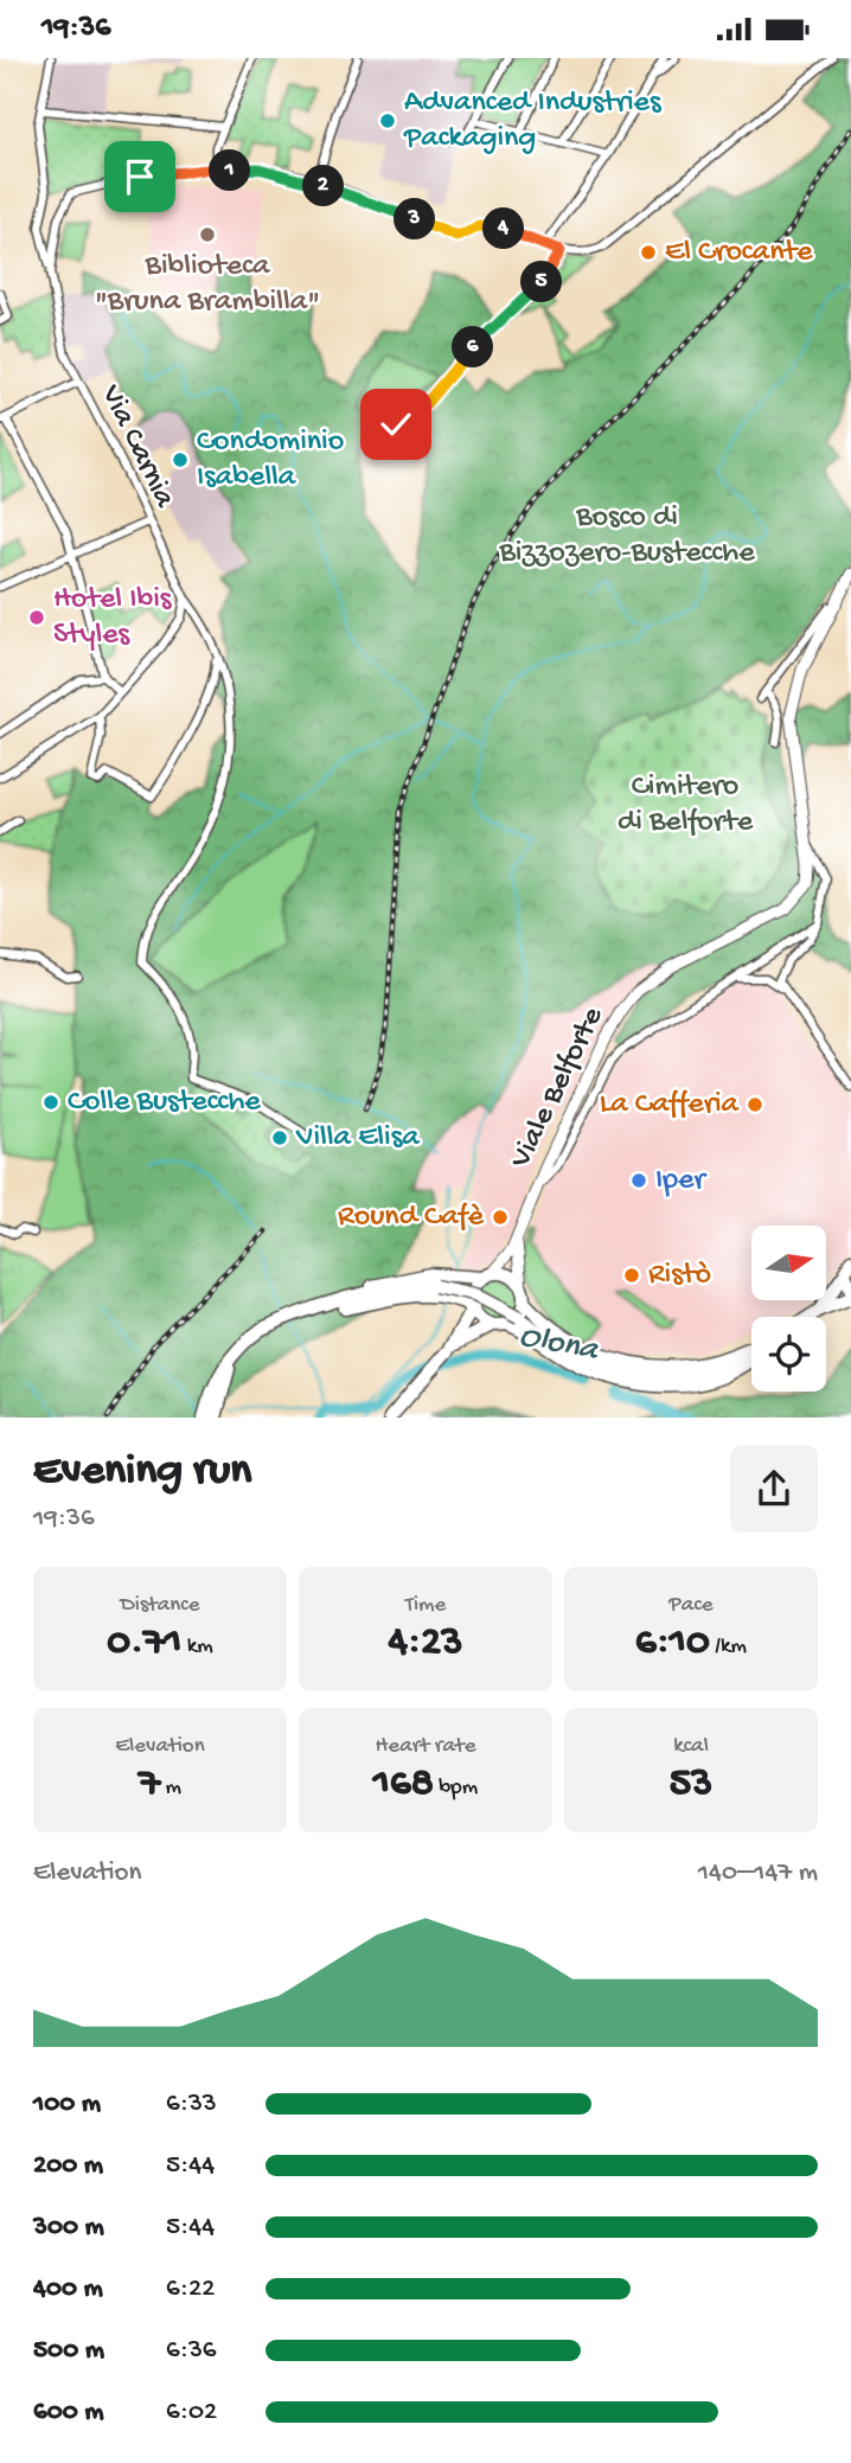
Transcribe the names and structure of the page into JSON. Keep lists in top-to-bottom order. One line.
{"streets":{"main road":["Viale Belforte"],"street":["Via Carnia"]},"water":["Olona"],"parks":["Bosco di Bizzozero-Bustecche","Cimitero di Belforte"],"places":["Advanced Industries Packaging","Biblioteca \"Bruna Brambilla\"","El Crocante","Condominio Isabella","Hotel Ibis Styles","Colle Bustecche","La Cafferia","Villa Elisa","Iper","Round Cafè","Ristò"],"north":"right","page":{"status":"19:36","pins":["1","2","3","4","5","6"],"heading":["Evening run","19:36"],"stats":[["Distance","0.71 km"],["Time","4:23"],["Pace","6:10 /km"],["Elevation","7 m"],["Heart rate","168 bpm"],["kcal","53"]],"chart":["Elevation","140–147 m"],"list":[{"name":"100 m","note":"6:33"},{"name":"200 m","note":"5:44"},{"name":"300 m","note":"5:44"},{"name":"400 m","note":"6:22"},{"name":"500 m","note":"6:36"},{"name":"600 m","note":"6:02"}]}}
